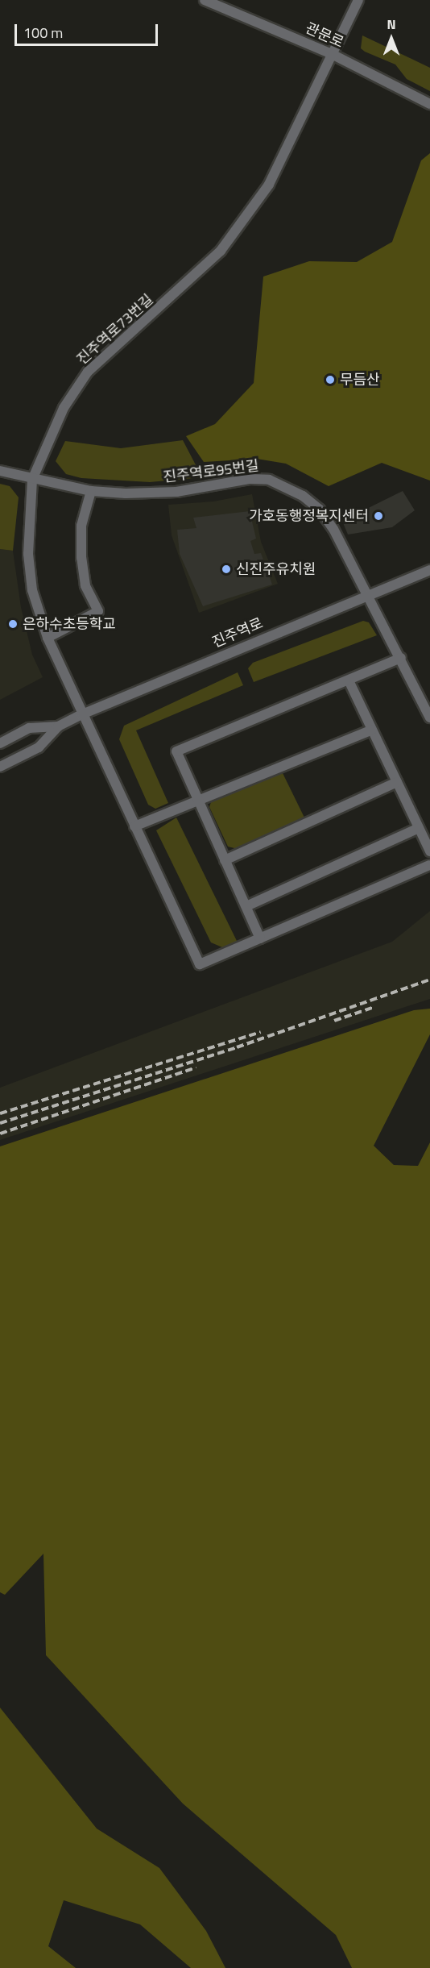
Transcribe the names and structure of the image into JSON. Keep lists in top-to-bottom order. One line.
{"streets":{"street":["관문로","진주역로73번길","진주역로95번길","진주역로"]},"crossings":[["관문로","진주역로73번길"],["진주역로73번길","진주역로95번길"],["진주역로73번길","진주역로"],["진주역로95번길","진주역로"]],"places":["무듬산","가호동행정복지센터","신진주유치원","은하수초등학교"],"scale_bar":"100 m","north":"top"}
